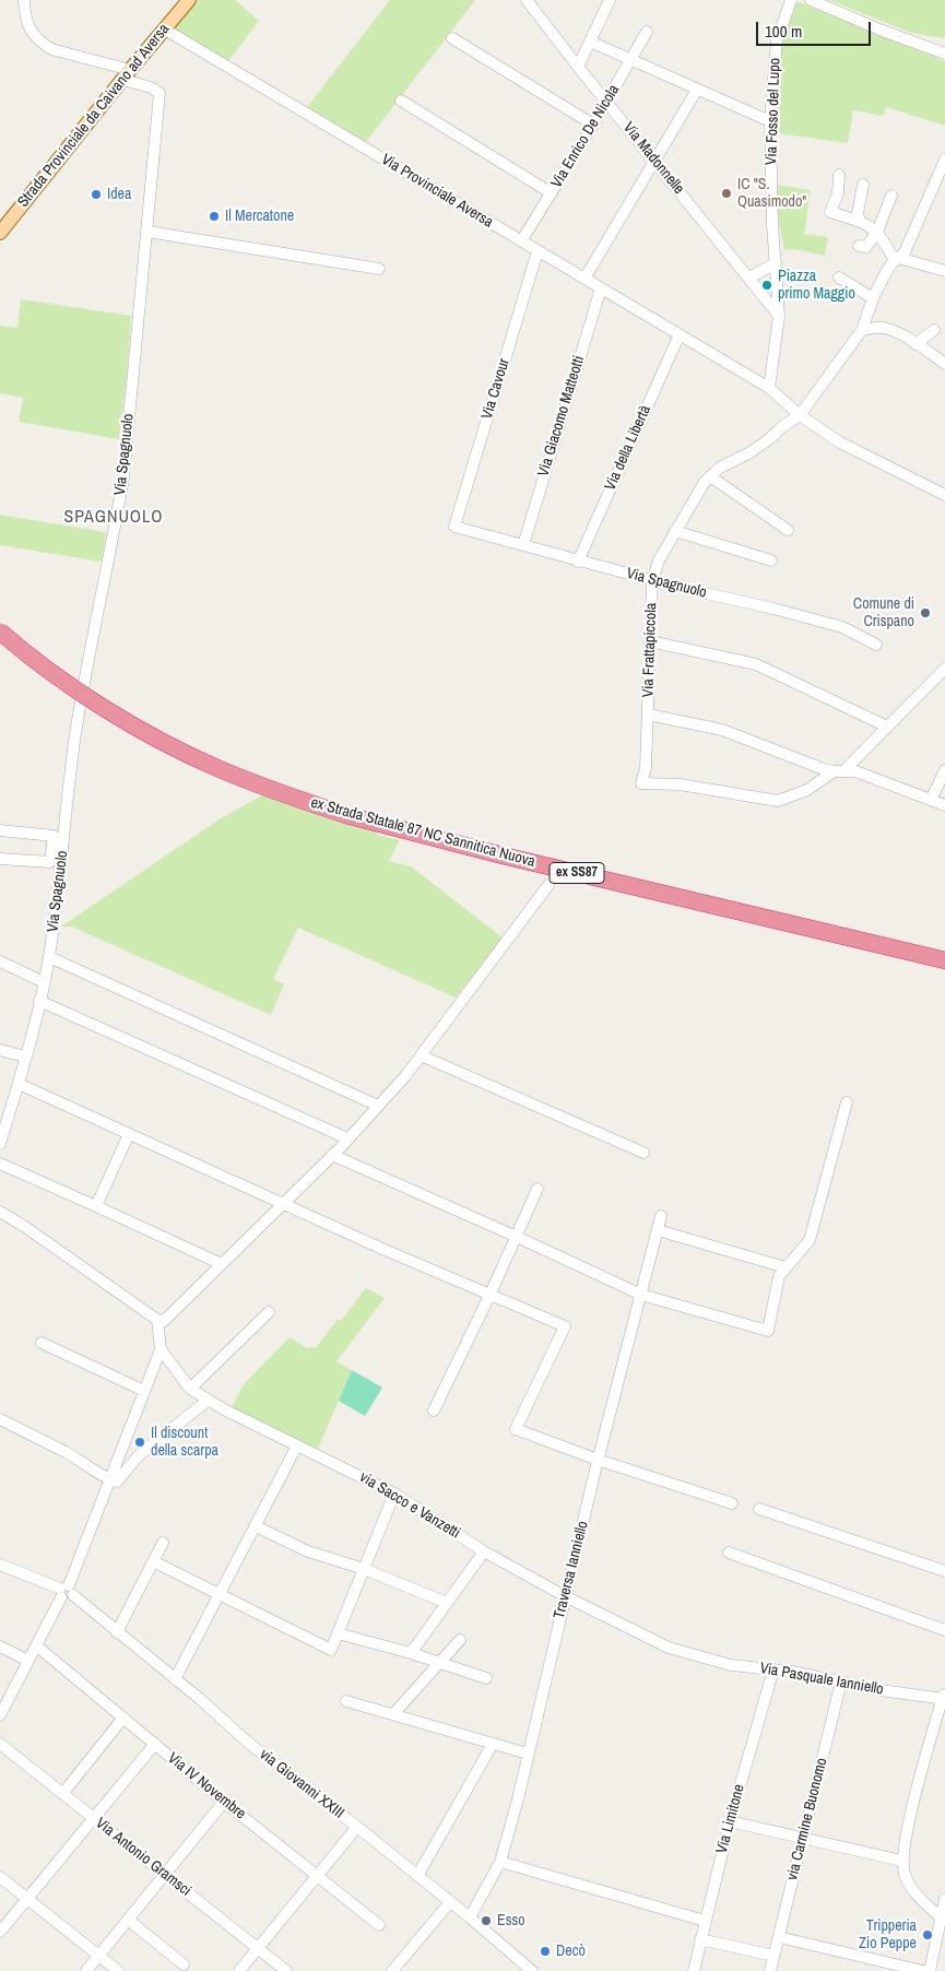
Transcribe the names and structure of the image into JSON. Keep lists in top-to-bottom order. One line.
{"streets":{"highway":["ex Strada Statale 87 NC Sannitica Nuova","ex SS87"],"main road":["Strada Provinciale da Caivano ad Aversa"],"street":["Via Fosso del Lupo","Via Enrico De Nicola","Via Madonnelle","Via Provinciale Aversa","Via Cavour","Via Giacomo Matteotti","Via della Libertà","Via Spagnuolo","Via Frattapiccola","via Sacco e Vanzetti","Traversa Ianniello","Via Pasquale Ianniello","via Giovanni XXIII","Via IV Novembre","Via Limitone","via Carmine Buonomo","Via Antonio Gramsci"]},"crossings":[["Via Fosso del Lupo","Via Madonnelle"],["Via Fosso del Lupo","Via Provinciale Aversa"],["Strada Provinciale da Caivano ad Aversa","Via Provinciale Aversa"],["Strada Provinciale da Caivano ad Aversa","Via Spagnuolo"],["Via Enrico De Nicola","Via Madonnelle"],["Via Enrico De Nicola","Via Provinciale Aversa"],["Via Provinciale Aversa","Via Cavour"],["Via Provinciale Aversa","Via Giacomo Matteotti"],["Via Provinciale Aversa","Via della Libertà"],["Via Provinciale Aversa","Via Frattapiccola"],["Via Cavour","Via Spagnuolo"],["Via Giacomo Matteotti","Via Spagnuolo"],["Via della Libertà","Via Spagnuolo"],["Via Spagnuolo","Via Frattapiccola"],["via Sacco e Vanzetti","Traversa Ianniello"],["via Sacco e Vanzetti","Via Pasquale Ianniello"],["Traversa Ianniello","via Giovanni XXIII"],["Via Pasquale Ianniello","Via Limitone"],["Via Pasquale Ianniello","via Carmine Buonomo"]],"districts":["SPAGNUOLO"],"places":["IC \"S. Quasimodo\"","Idea","Il Mercatone","Piazza primo Maggio","Comune di Crispano","Il discount della scarpa","Esso","Tripperia Zio Peppe","Decò"],"scale_bar":"100 m"}
